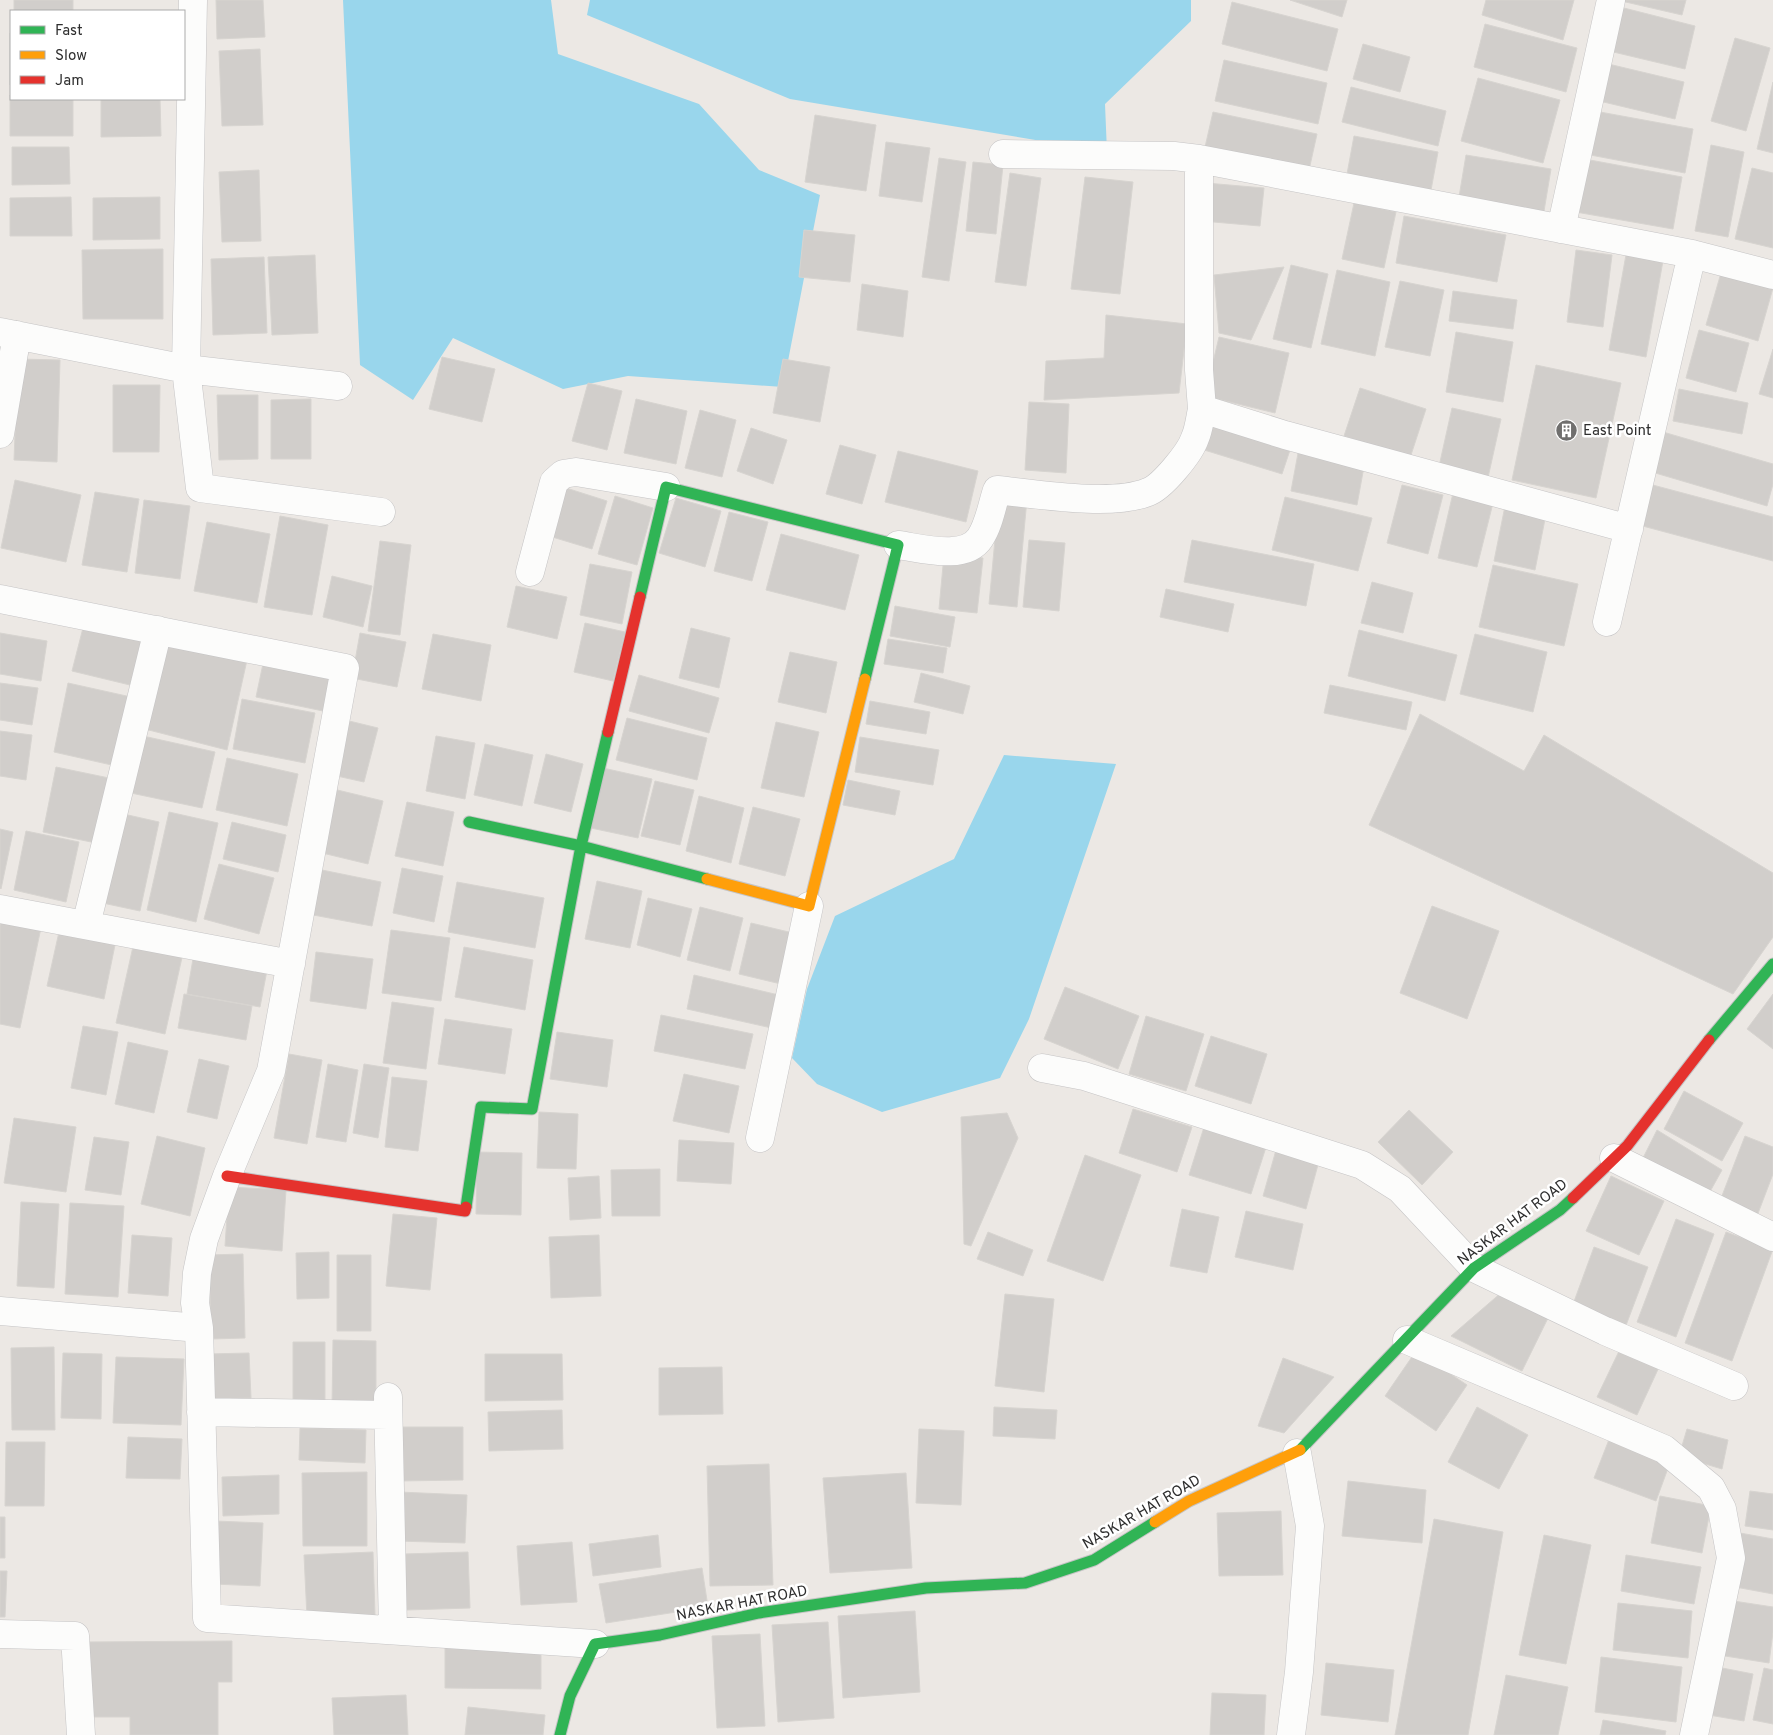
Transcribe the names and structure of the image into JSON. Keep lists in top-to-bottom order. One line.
{"streets":{"street":["NASKAR HAT ROAD"]},"places":{"building":["East Point"]},"legend":["Fast","Slow","Jam"]}
